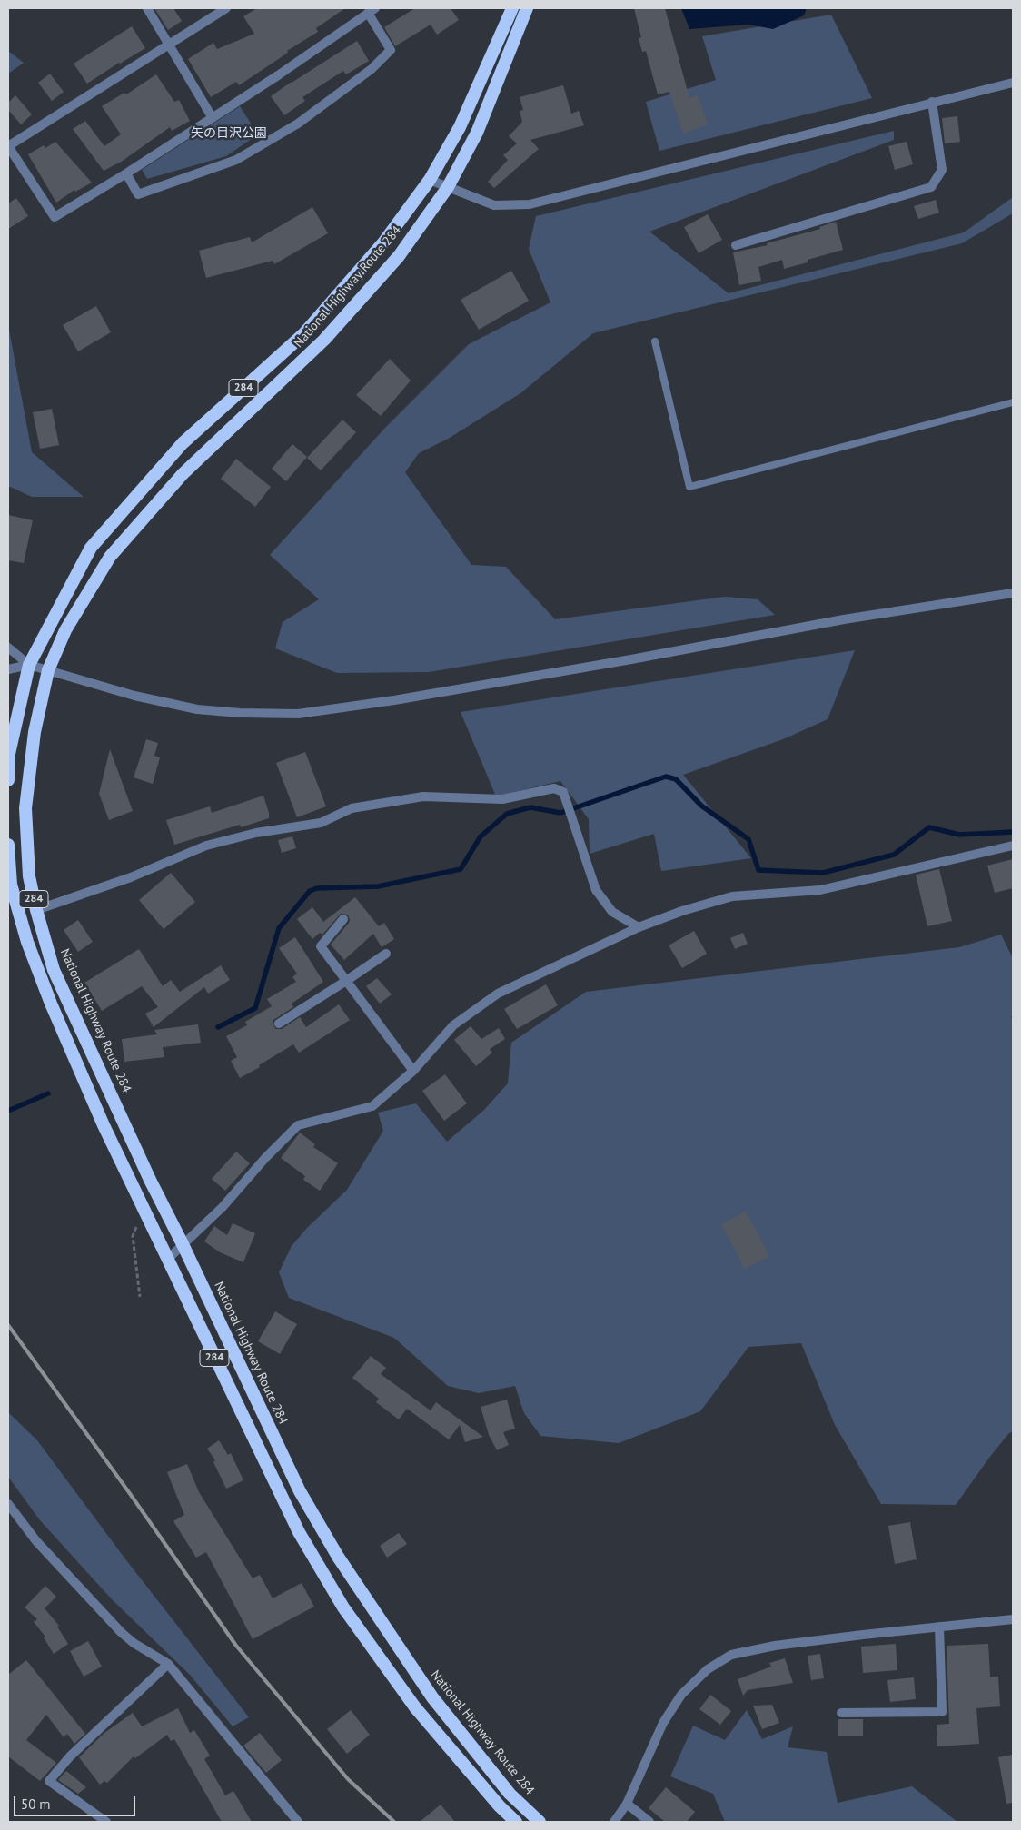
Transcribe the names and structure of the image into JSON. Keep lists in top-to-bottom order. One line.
{"streets":{"highway":["National Highway Route 284","284"]},"parks":["矢の目沢公園"],"scale_bar":"50 m"}
